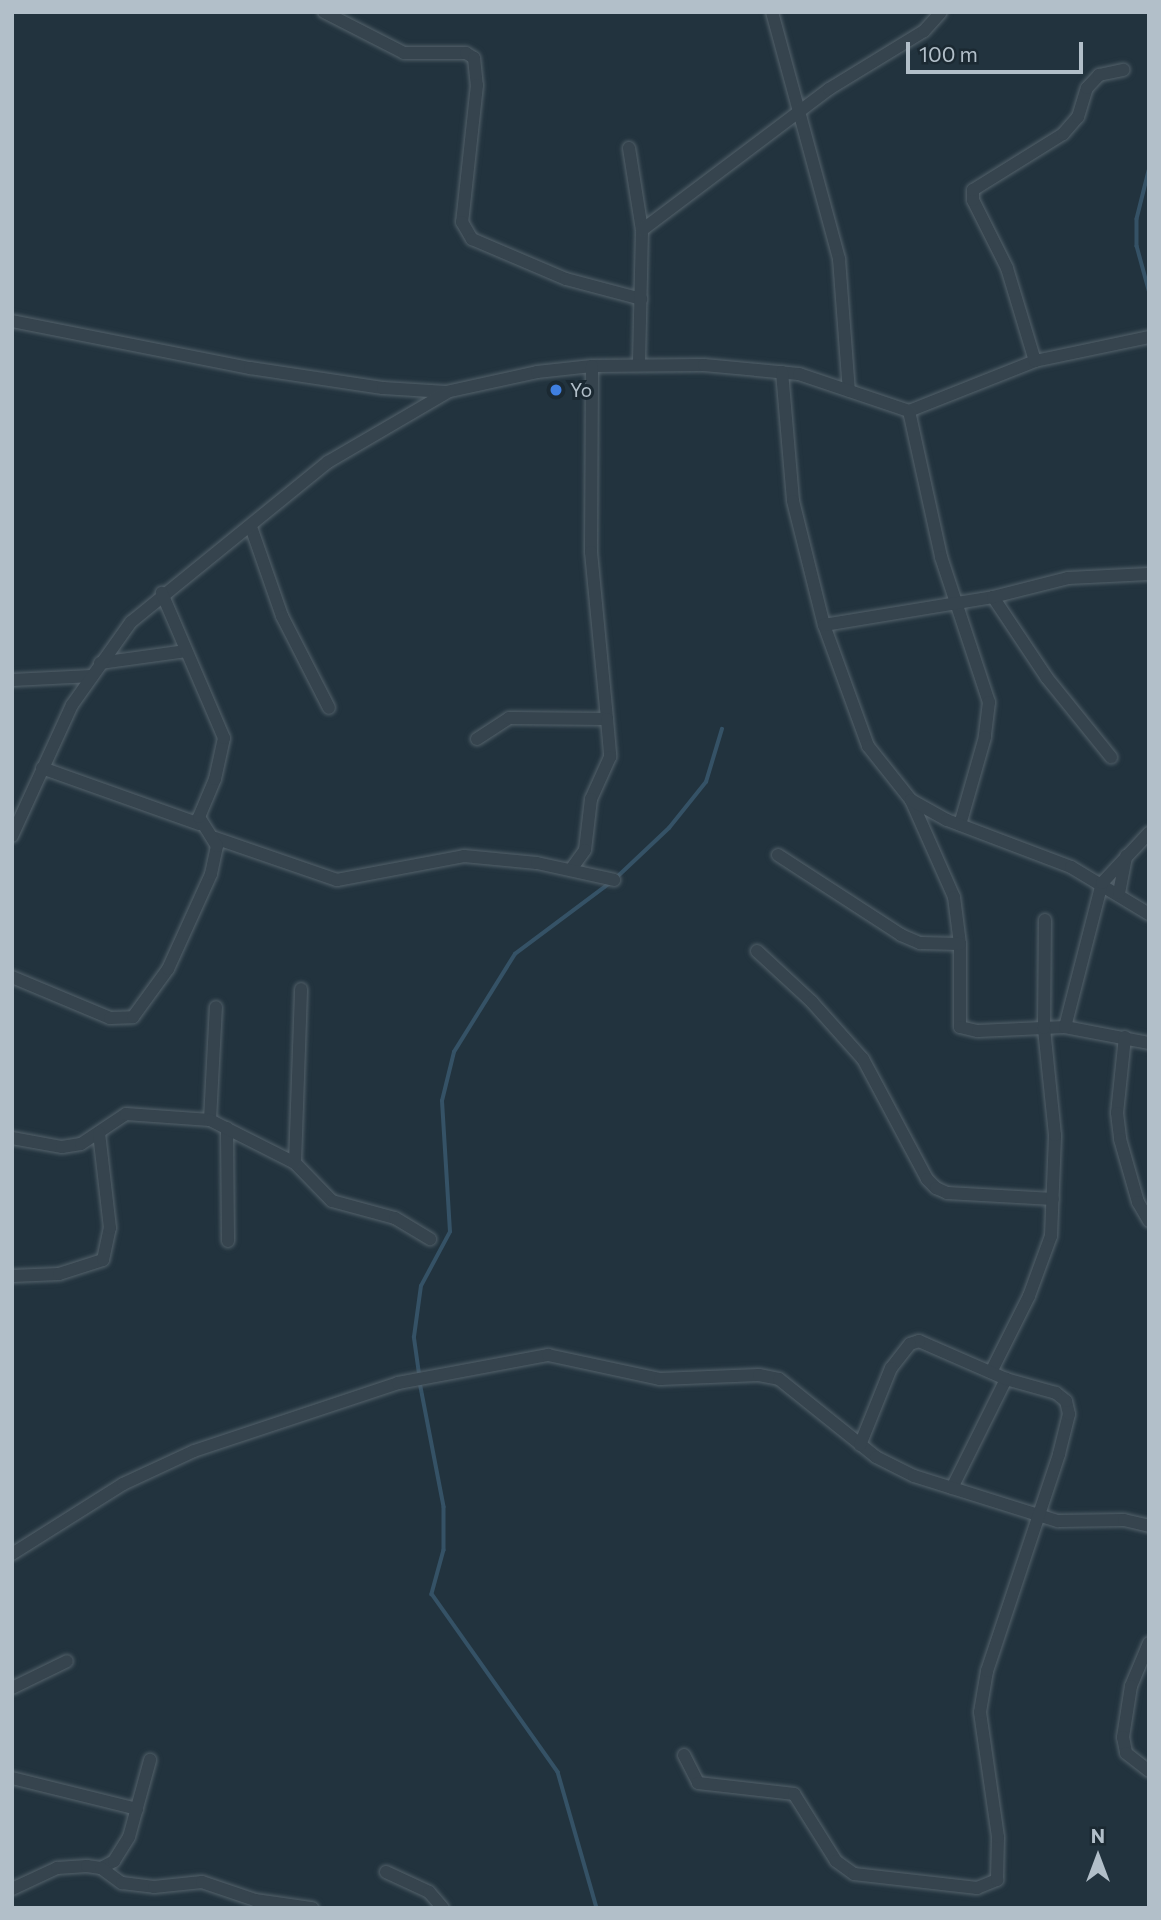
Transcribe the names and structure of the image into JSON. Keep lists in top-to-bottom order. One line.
{"places":["Yo"],"scale_bar":"100 m","north":"top"}
